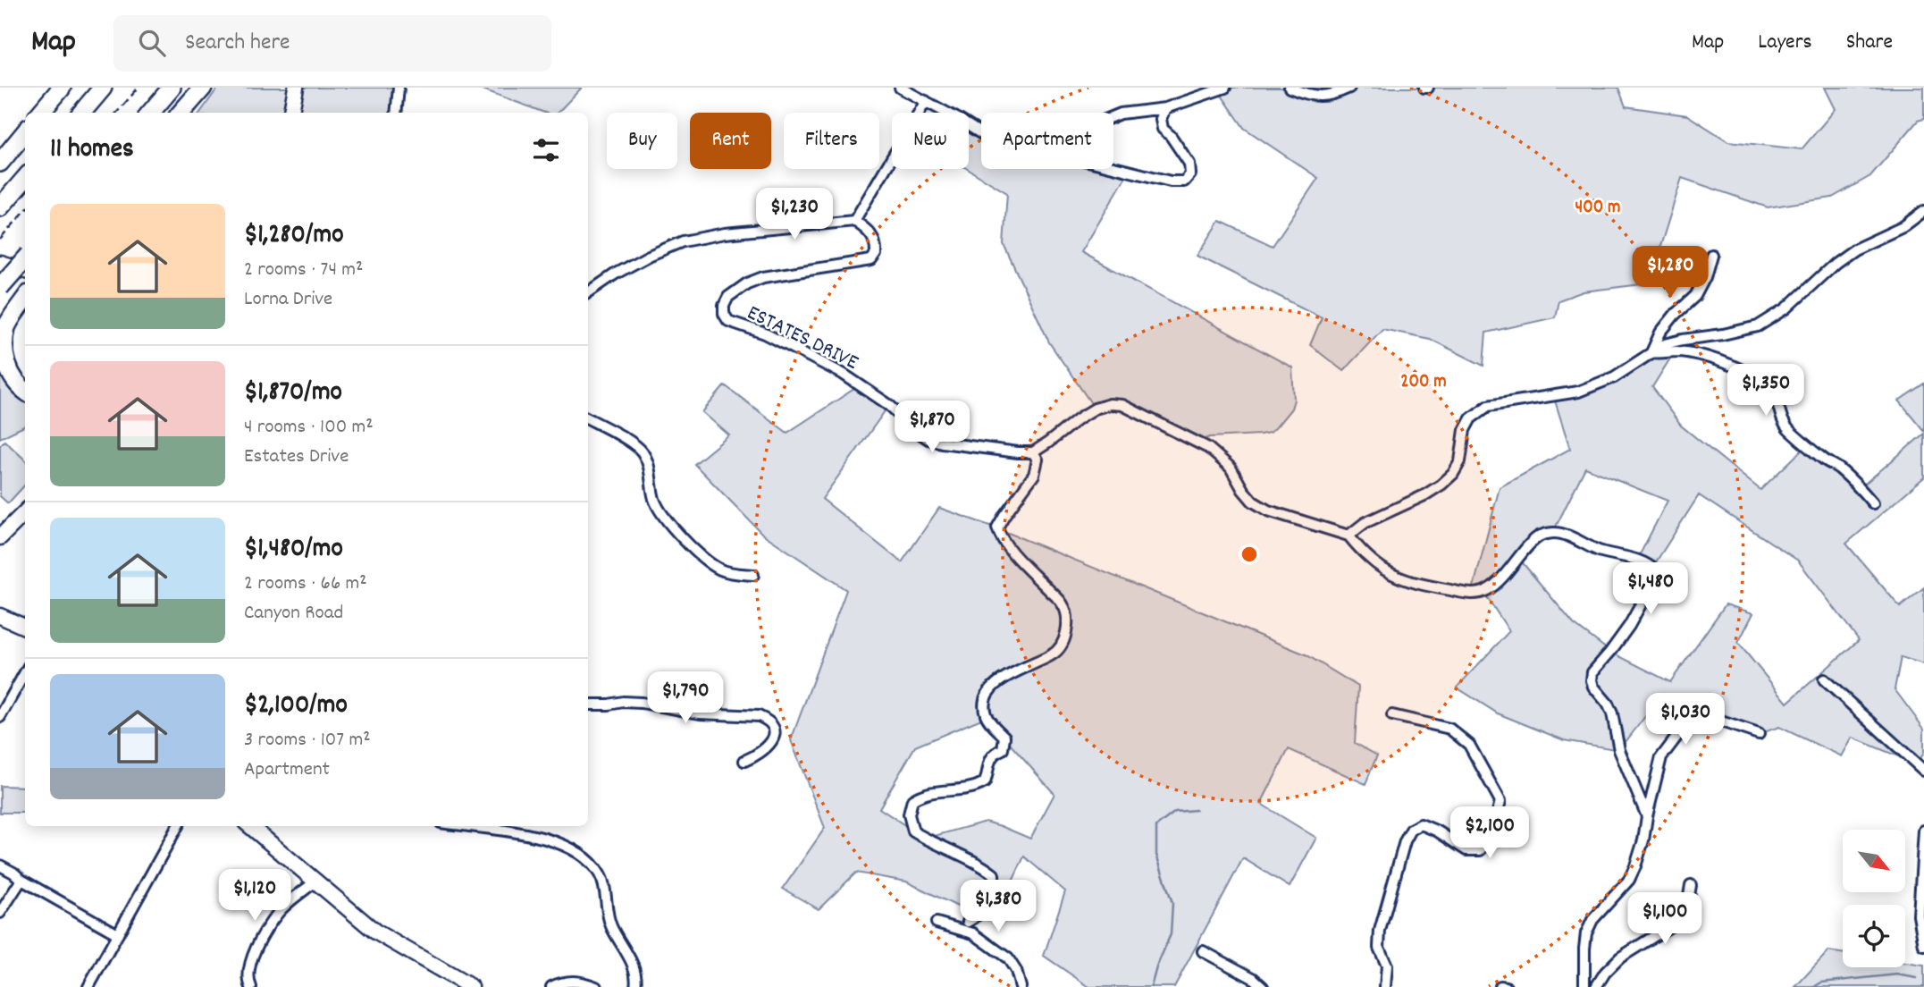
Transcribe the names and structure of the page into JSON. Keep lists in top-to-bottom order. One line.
{"streets":{"street":["ESTATES DRIVE"]},"north":"bottom right","page":{"header":"Map","search":"Search here","nav":["Map","Layers","Share"],"chip":["Buy","Rent","Filters","New","Apartment"],"heading":"11 homes","price":["$1,230","$1,280","$1,350","$1,870","$1,480","$1,790","$1,030","$2,100","$1,120","$1,380","$1,100"],"list":[{"name":"$1,280/mo","note":"2 rooms · 74 m² · Lorna Drive"},{"name":"$1,870/mo","note":"4 rooms · 100 m² · Estates Drive"},{"name":"$1,480/mo","note":"2 rooms · 66 m² · Canyon Road"},{"name":"$2,100/mo","note":"3 rooms · 107 m² · Apartment"}]},"rings":["400 m","200 m"]}
